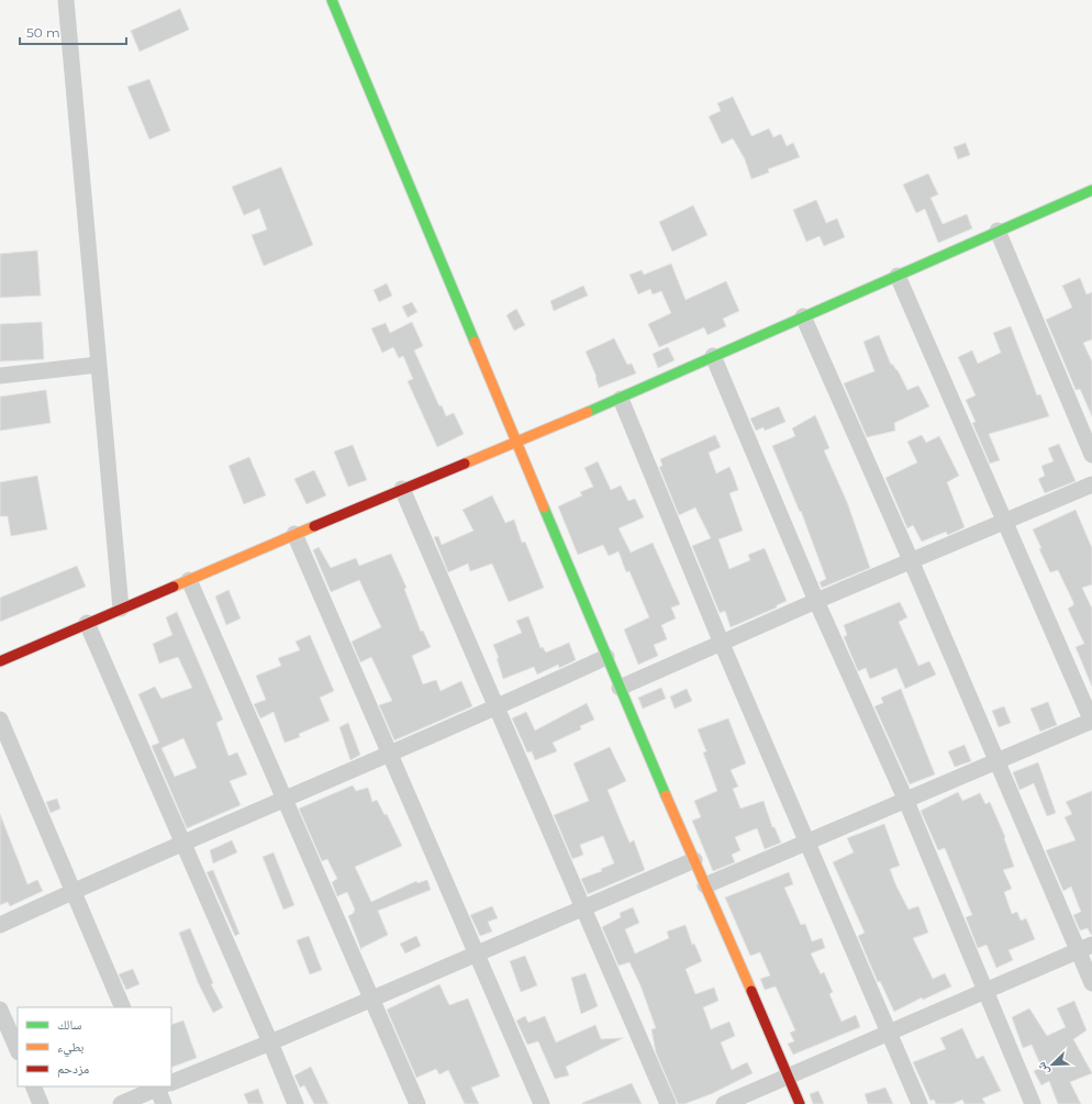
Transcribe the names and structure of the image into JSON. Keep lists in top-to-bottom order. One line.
{"legend":["سالك","بطيء","مزدحم"],"scale_bar":"50 m","north":"bottom left"}
